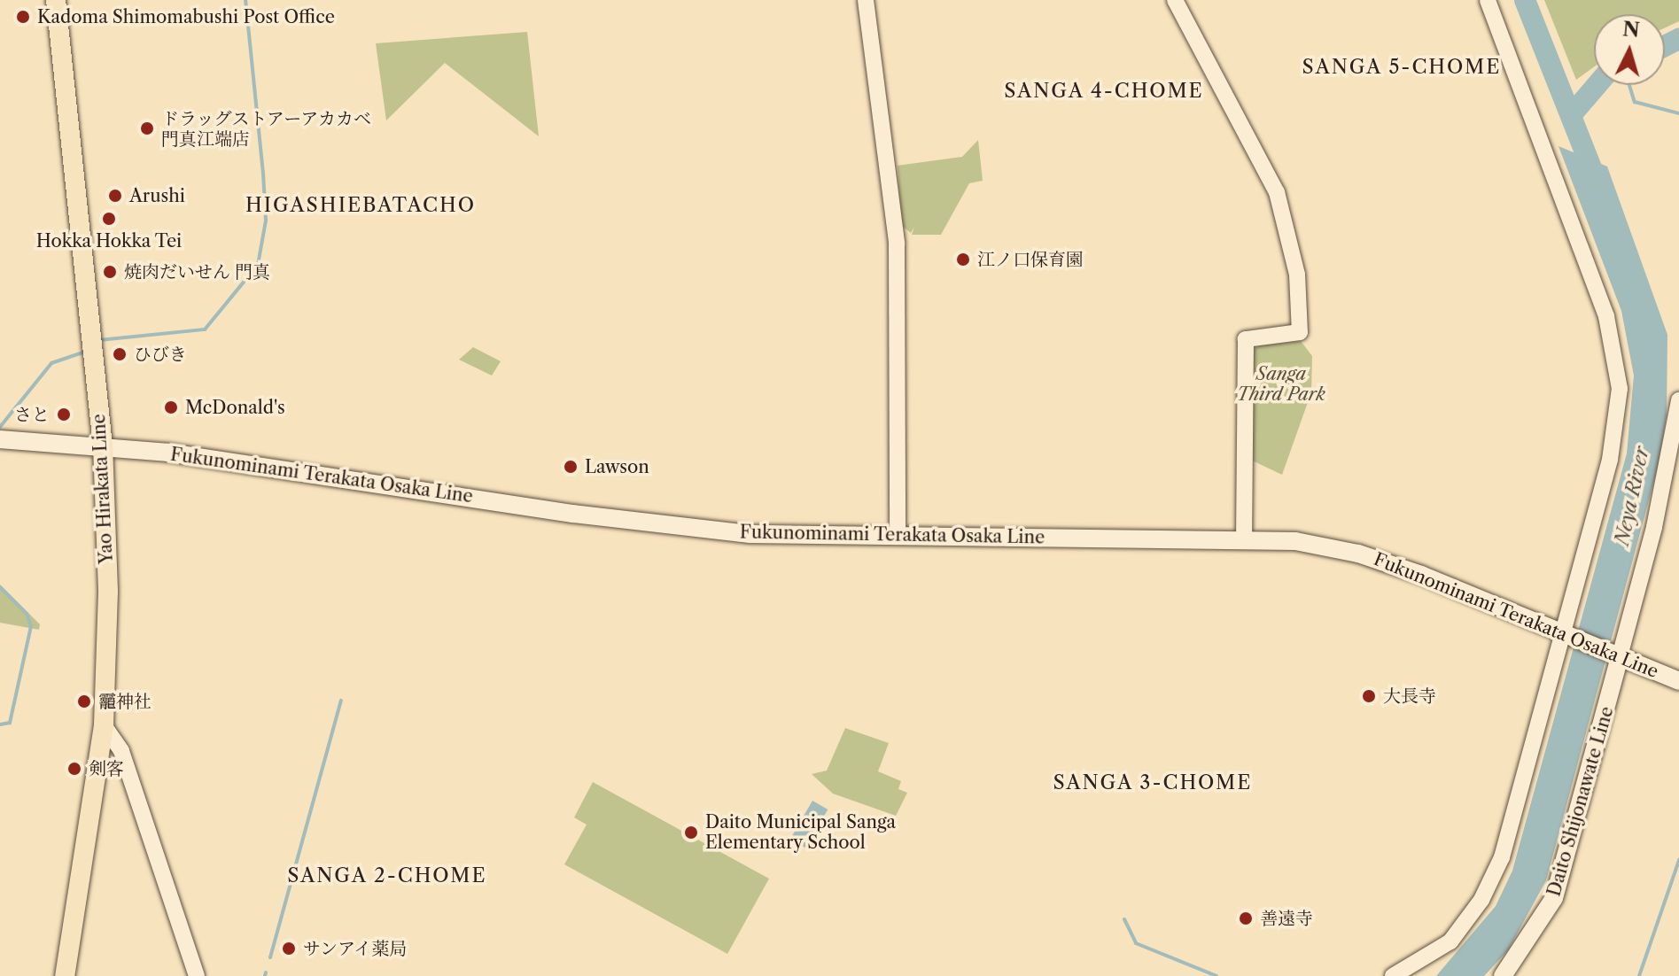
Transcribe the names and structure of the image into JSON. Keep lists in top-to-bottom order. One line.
{"streets":{"main road":["Fukunominami Terakata Osaka Line","Yao Hirakata Line","Daito Shijonawate Line"]},"crossings":[["Fukunominami Terakata Osaka Line","Yao Hirakata Line"],["Fukunominami Terakata Osaka Line","Daito Shijonawate Line"]],"districts":["SANGA 5-CHOME","SANGA 4-CHOME","HIGASHIEBATACHO","SANGA 3-CHOME","SANGA 2-CHOME"],"water":["Neya River"],"parks":["Sanga Third Park"],"places":["Kadoma Shimomabushi Post Office","ドラッグストアーアカカベ 門真江端店","Arushi","Hokka Hokka Tei","江ノ口保育園","焼肉だいせん 門真","ひびき","McDonald's","さと","Lawson","大長寺","龗神社","剣客","Daito Municipal Sanga Elementary School","善遠寺","サンアイ薬局"],"north":"top"}
